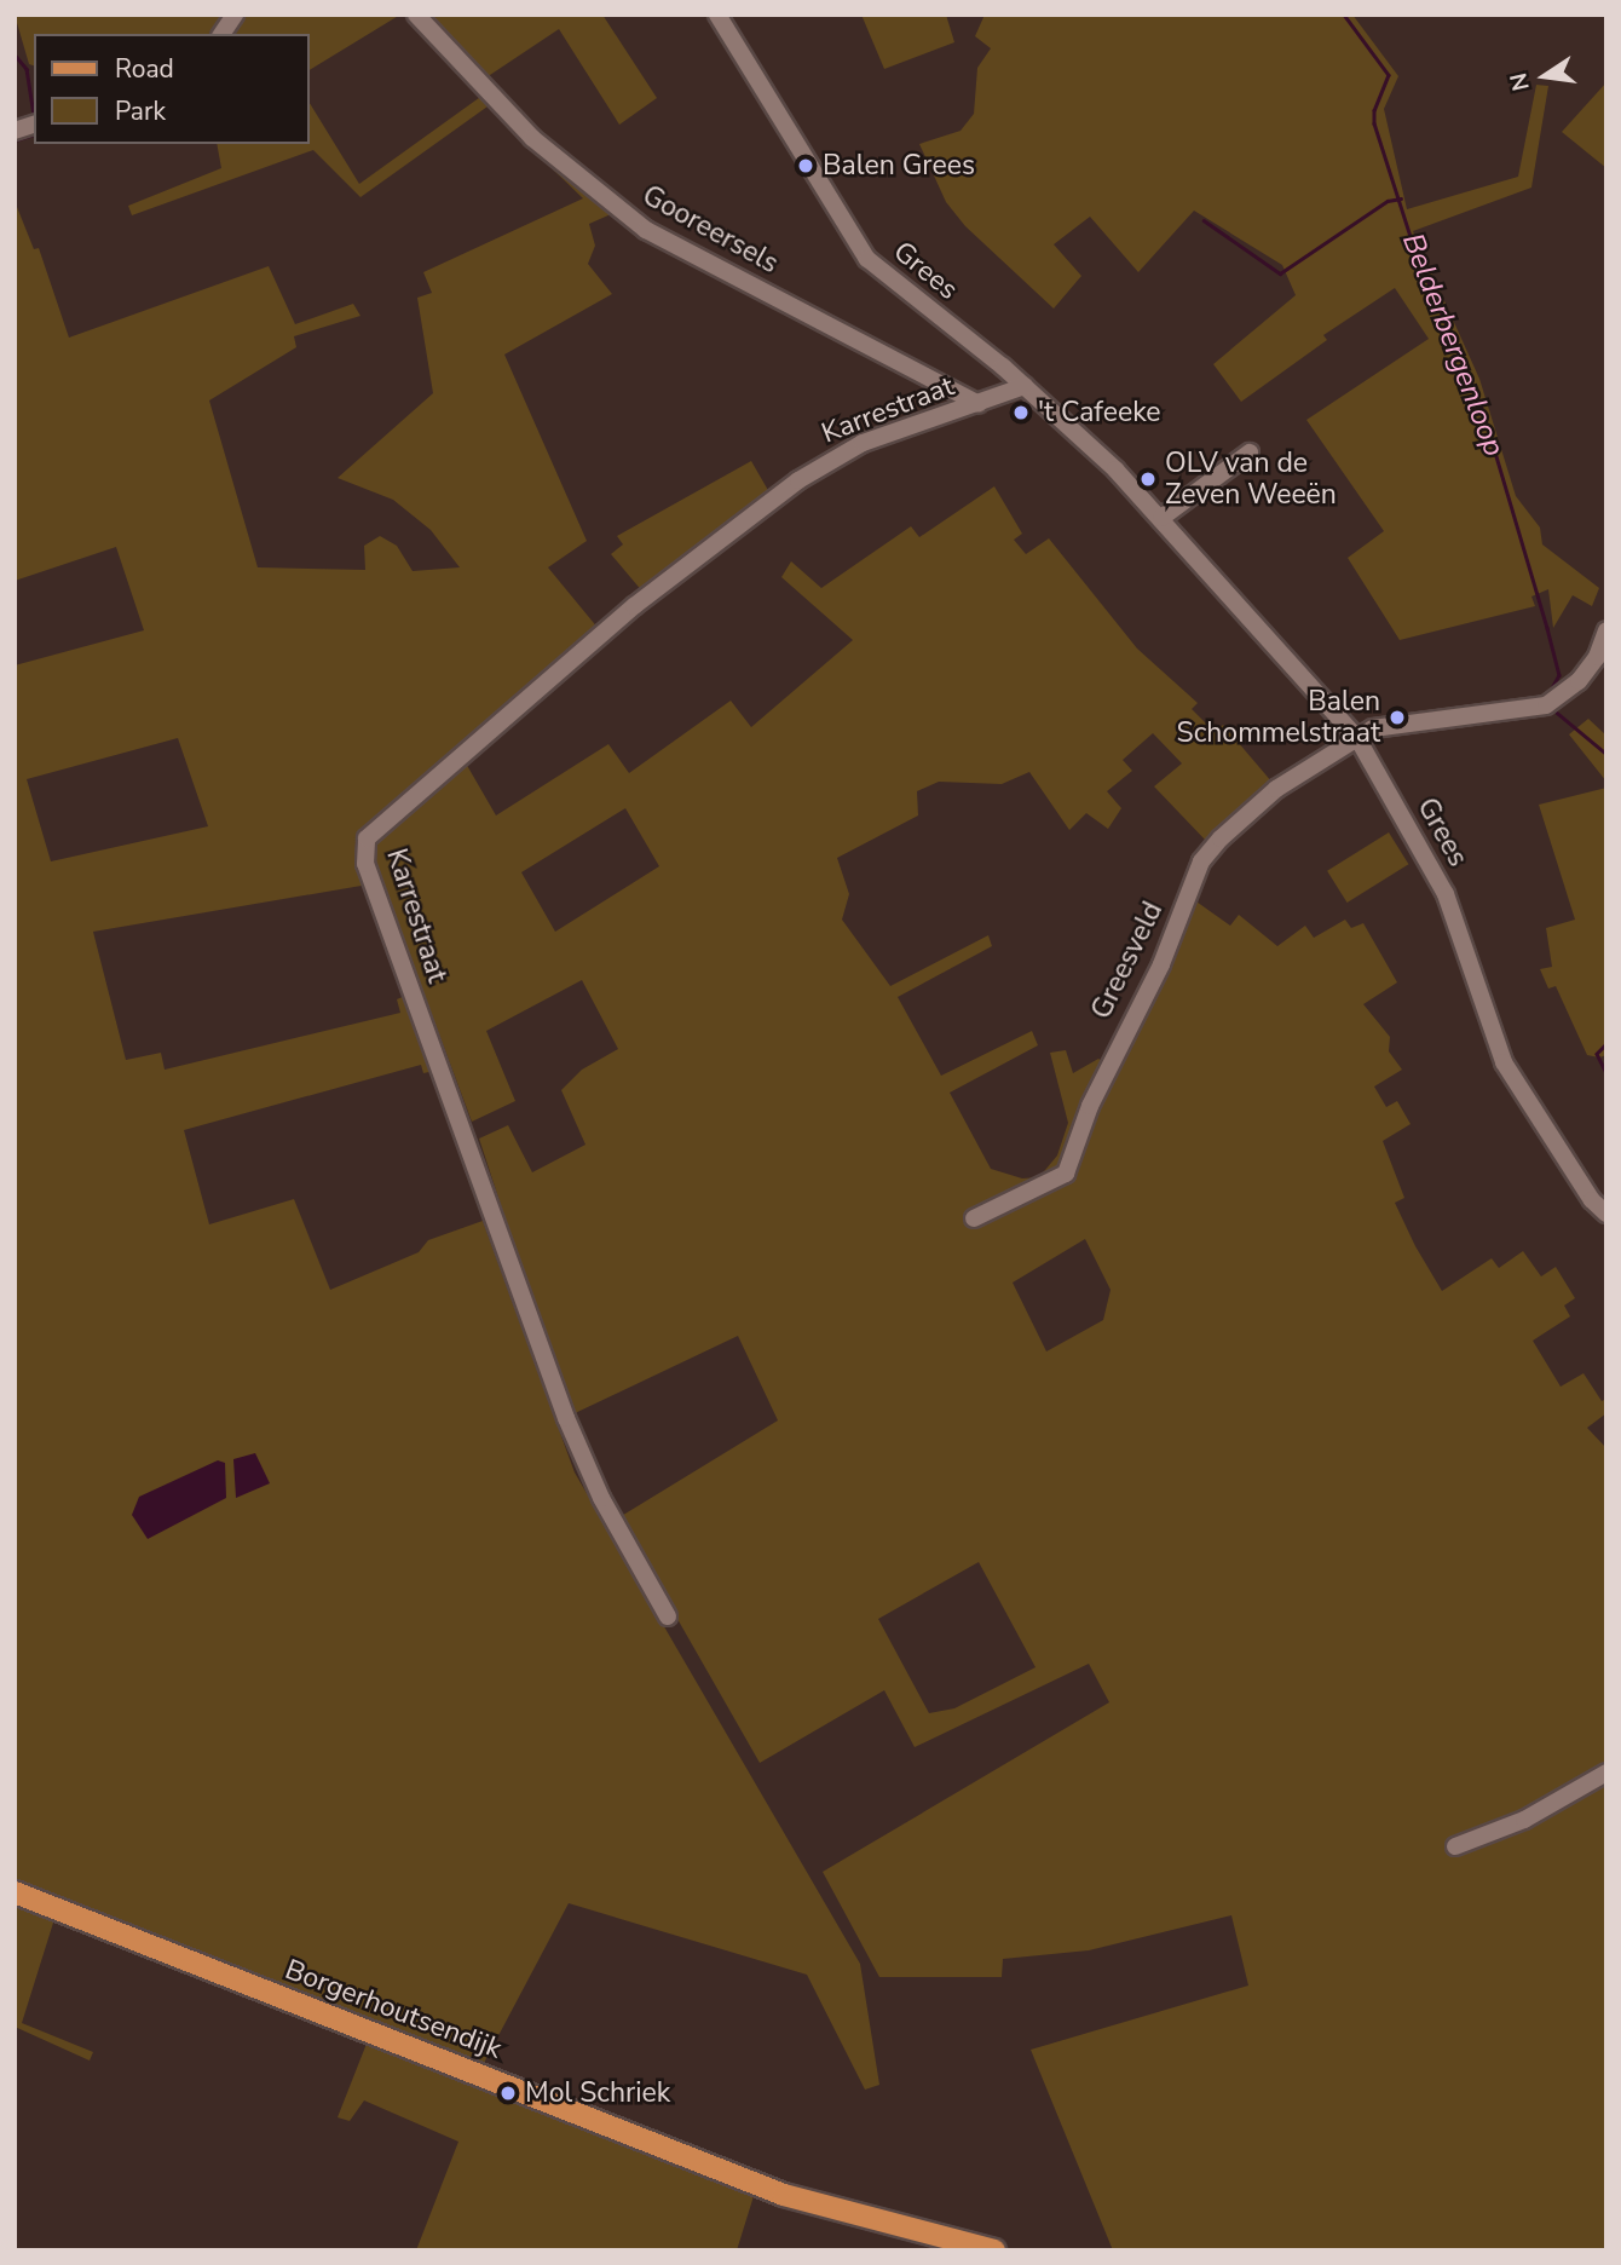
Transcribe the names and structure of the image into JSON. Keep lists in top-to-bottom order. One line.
{"streets":{"main road":["Borgerhoutsendijk"],"street":["Gooreersels","Grees","Karrestraat","Greesveld"]},"crossings":[["Gooreersels","Karrestraat"],["Grees","Karrestraat"],["Grees","Greesveld"]],"water":["Belderbergenloop"],"places":["Balen Grees","'t Cafeeke","OLV van de Zeven Weeën","Balen Schommelstraat","Mol Schriek"],"legend":["Road","Park"],"north":"left"}
